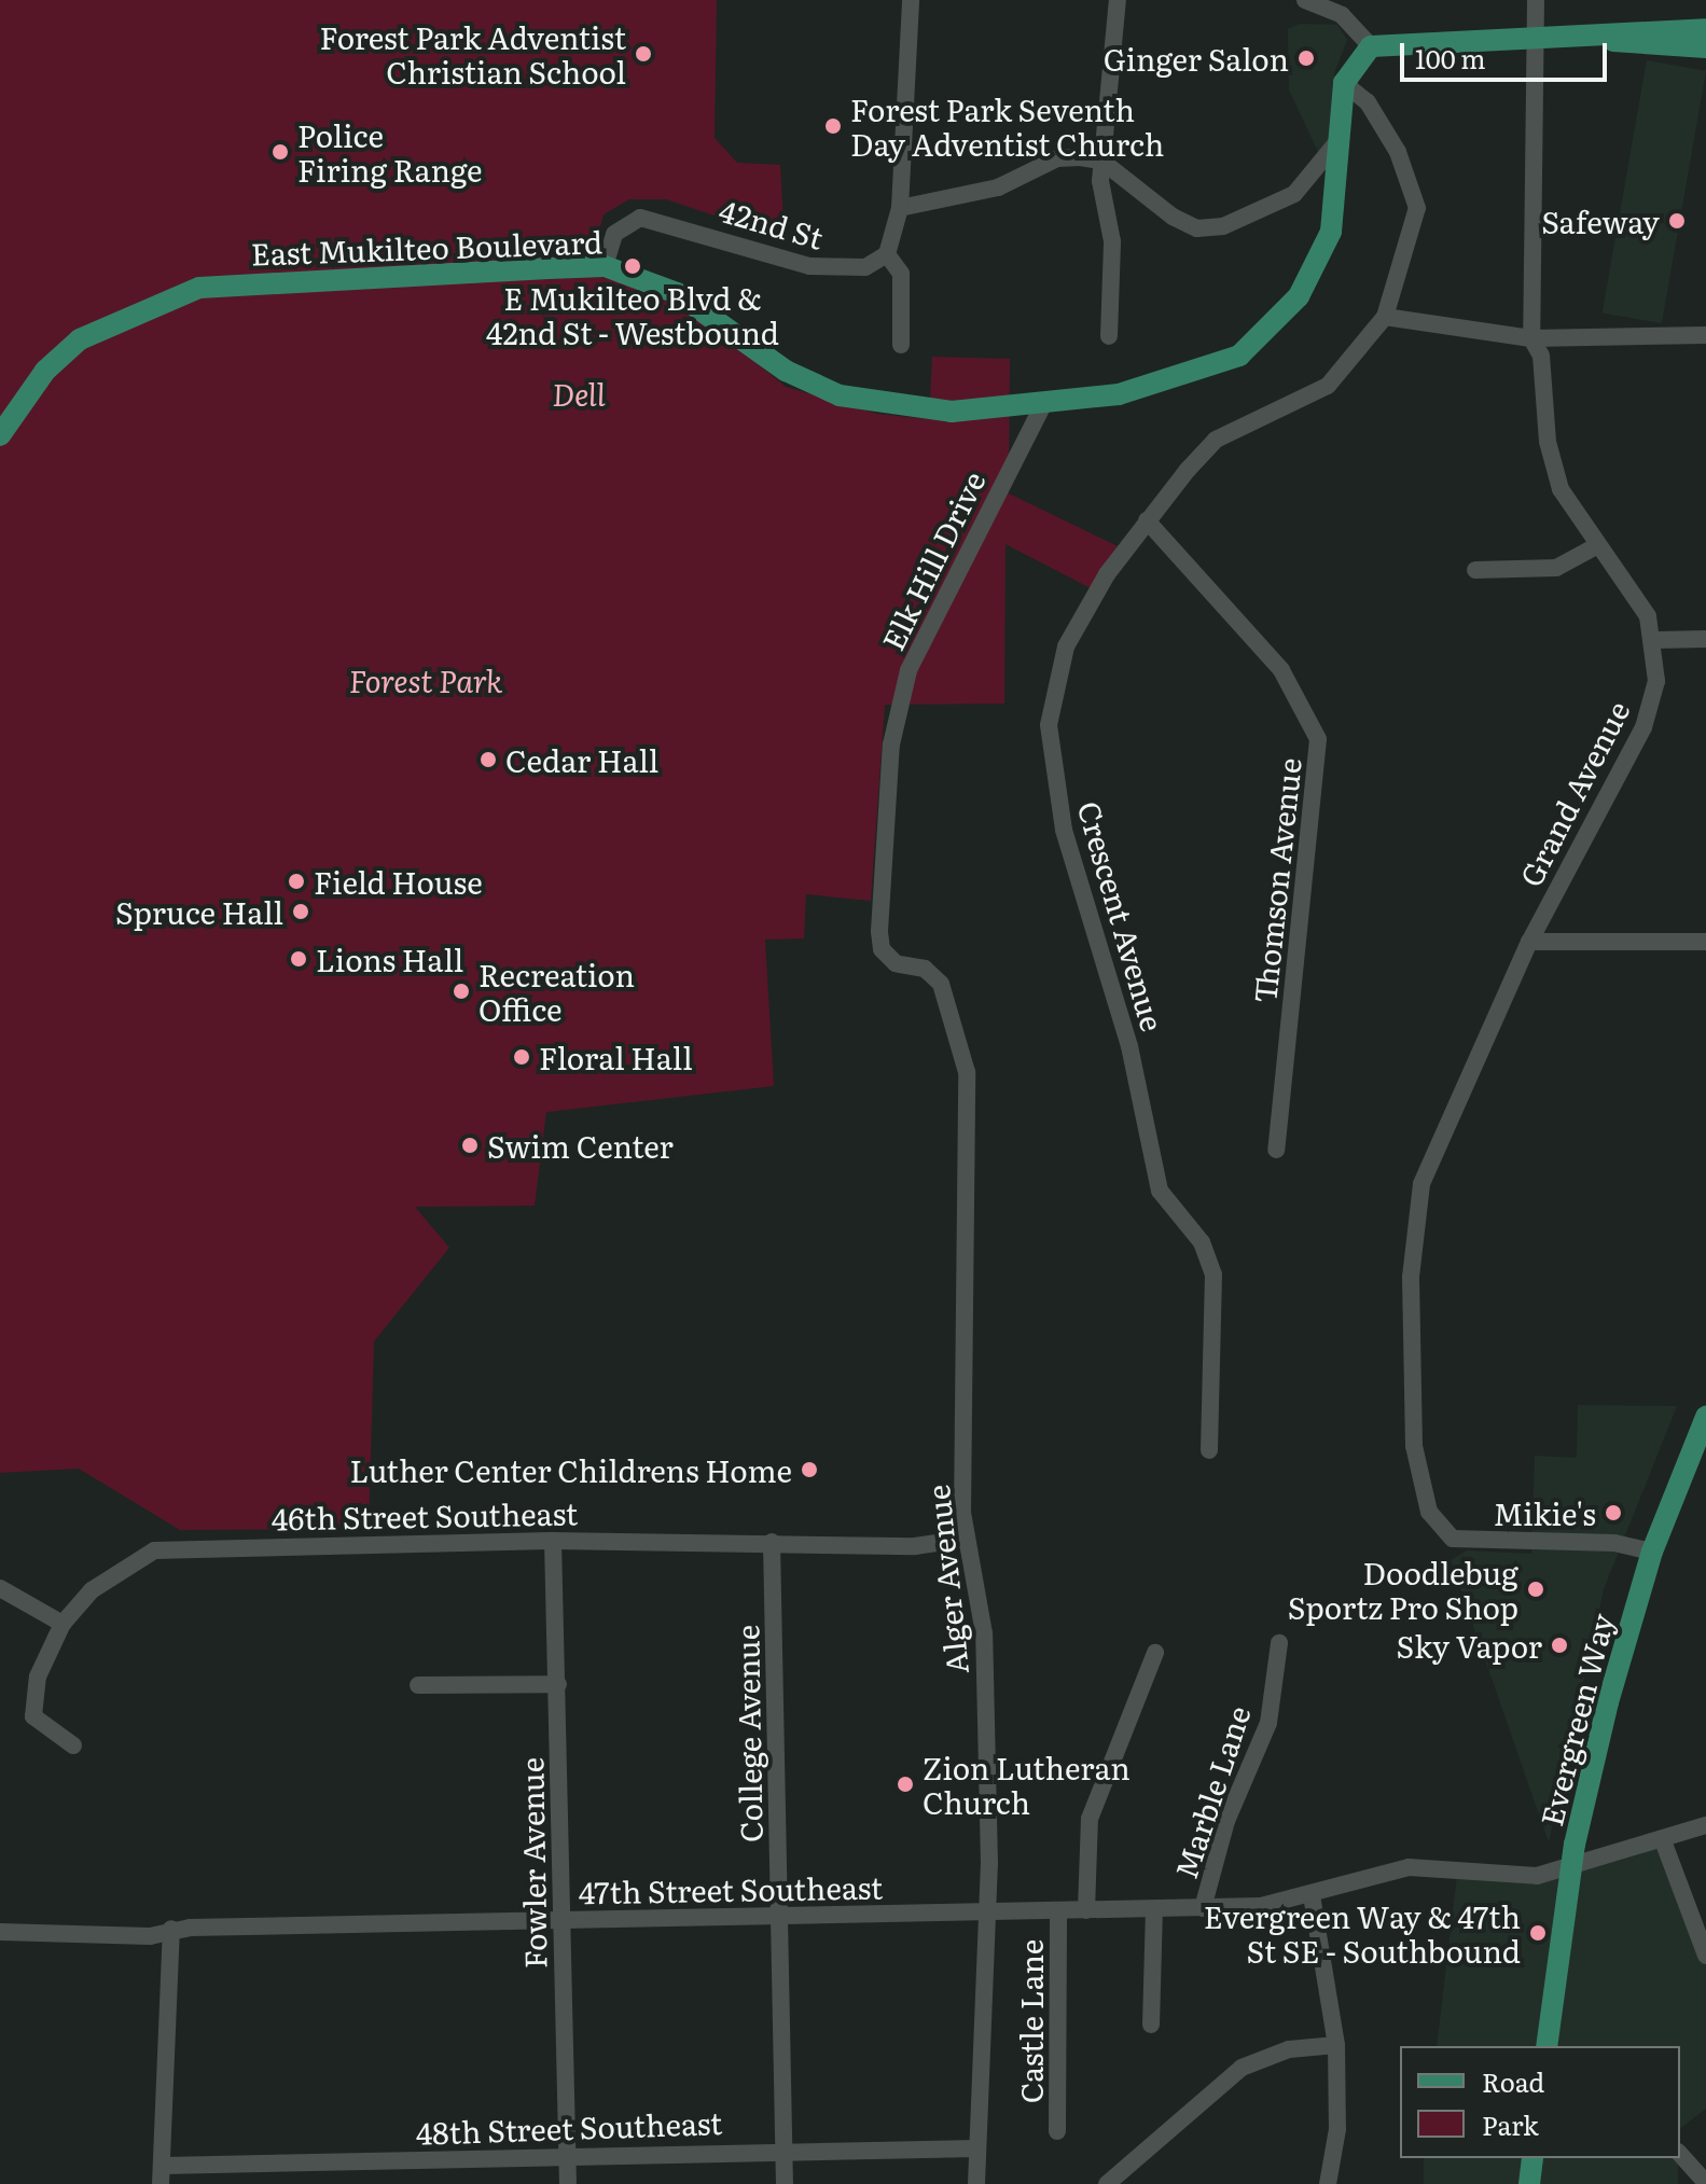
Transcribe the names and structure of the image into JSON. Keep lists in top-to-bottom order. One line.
{"streets":{"main road":["East Mukilteo Boulevard","Evergreen Way"],"street":["42nd St","Elk Hill Drive","Grand Avenue","Thomson Avenue","Crescent Avenue","46th Street Southeast","Alger Avenue","College Avenue","Marble Lane","Fowler Avenue","47th Street Southeast","Castle Lane","48th Street Southeast"]},"crossings":[["42nd St","East Mukilteo Boulevard"],["East Mukilteo Boulevard","Elk Hill Drive"],["East Mukilteo Boulevard","Crescent Avenue"],["Elk Hill Drive","Alger Avenue"],["Grand Avenue","Evergreen Way"],["Thomson Avenue","Crescent Avenue"],["46th Street Southeast","Alger Avenue"],["46th Street Southeast","College Avenue"],["46th Street Southeast","Fowler Avenue"],["Alger Avenue","47th Street Southeast"],["Alger Avenue","48th Street Southeast"],["Evergreen Way","47th Street Southeast"],["College Avenue","47th Street Southeast"],["College Avenue","48th Street Southeast"],["Marble Lane","47th Street Southeast"],["Fowler Avenue","47th Street Southeast"],["Fowler Avenue","48th Street Southeast"],["47th Street Southeast","Castle Lane"]],"parks":["Dell","Forest Park"],"places":["Forest Park Adventist Christian School","Ginger Salon","Forest Park Seventh Day Adventist Church","Police Firing Range","Safeway","E Mukilteo Blvd & 42nd St - Westbound","Cedar Hall","Field House","Spruce Hall","Lions Hall","Recreation Office","Floral Hall","Swim Center","Luther Center Childrens Home","Mikie's","Doodlebug Sportz Pro Shop","Sky Vapor","Zion Lutheran Church","Evergreen Way & 47th St SE - Southbound"],"legend":["Road","Park"],"scale_bar":"100 m"}
